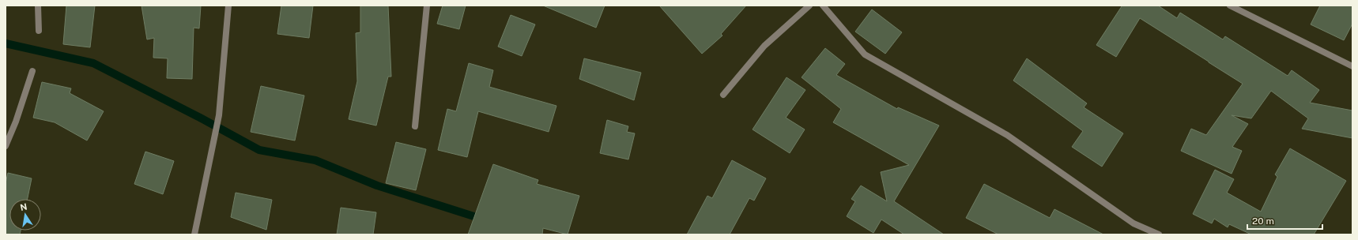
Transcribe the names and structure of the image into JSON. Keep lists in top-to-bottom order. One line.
{"scale_bar":"20 m","north":"top"}
